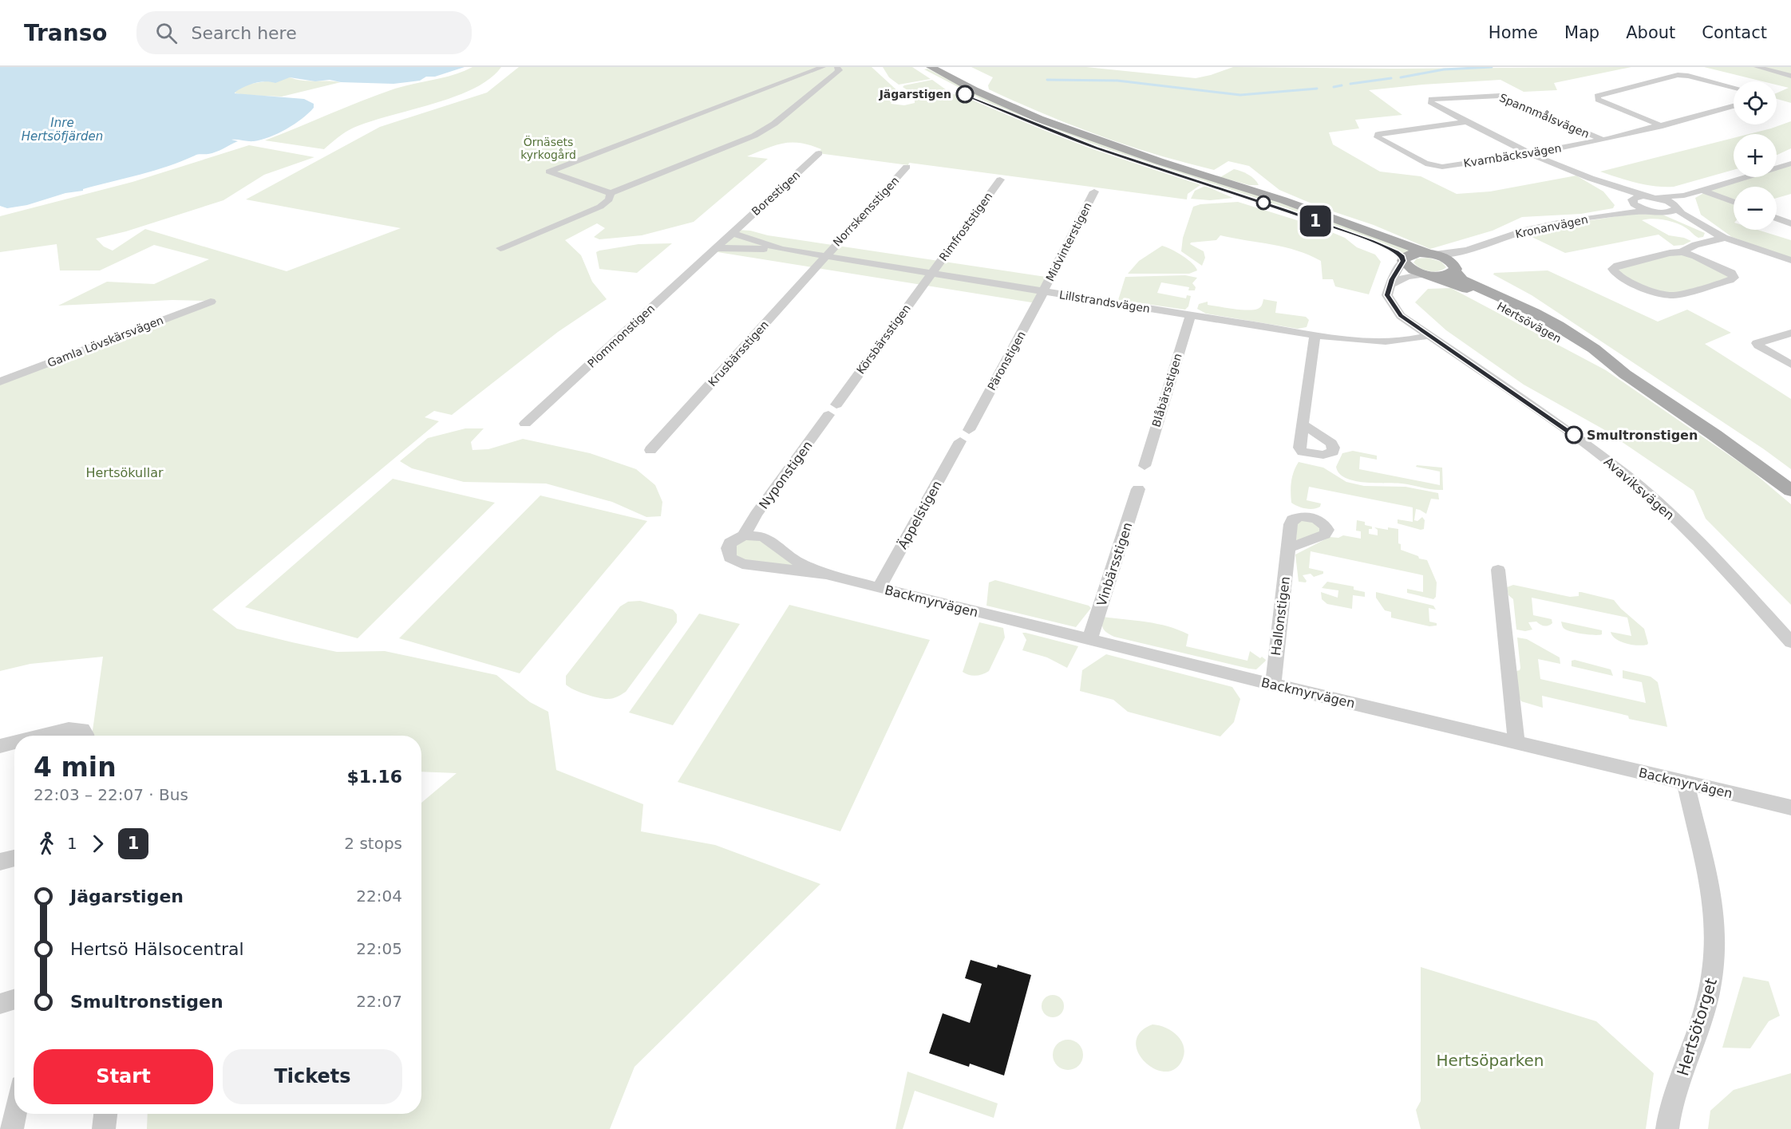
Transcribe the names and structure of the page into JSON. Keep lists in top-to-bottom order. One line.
{"streets":{"main road":["Hertsövägen"],"street":["Spannmålsvägen","Kvarnbäcksvägen","Borestigen","Norrskensstigen","Rimfroststigen","Kronanvägen","Midvinterstigen","Lillstrandsvägen","Plommonstigen","Körsbärsstigen","Gamla Lövskärsvägen","Krusbärsstigen","Päronstigen","Blåbärsstigen","Nyponstigen","Avaviksvägen","Äppelstigen","Vinbärsstigen","Backmyrvägen","Hallonstigen","Hertsötorget"]},"crossings":[["Spannmålsvägen","Kvarnbäcksvägen"],["Spannmålsvägen","Kronanvägen"],["Borestigen","Lillstrandsvägen"],["Norrskensstigen","Lillstrandsvägen"],["Norrskensstigen","Krusbärsstigen"],["Rimfroststigen","Lillstrandsvägen"],["Rimfroststigen","Körsbärsstigen"],["Kronanvägen","Hertsövägen"],["Midvinterstigen","Lillstrandsvägen"],["Midvinterstigen","Päronstigen"],["Lillstrandsvägen","Plommonstigen"],["Lillstrandsvägen","Körsbärsstigen"],["Lillstrandsvägen","Krusbärsstigen"],["Lillstrandsvägen","Päronstigen"],["Lillstrandsvägen","Blåbärsstigen"],["Lillstrandsvägen","Avaviksvägen"],["Körsbärsstigen","Nyponstigen"],["Päronstigen","Äppelstigen"],["Nyponstigen","Backmyrvägen"],["Äppelstigen","Backmyrvägen"],["Vinbärsstigen","Backmyrvägen"],["Backmyrvägen","Hallonstigen"],["Backmyrvägen","Hertsötorget"]],"water":["Inre Hertsöfjärden"],"parks":["Örnäsets kyrkogård","Hertsökullar","Hertsöparken"],"places":["Jägarstigen","Smultronstigen"],"lines":["bus line 1"],"page":{"header":"Transo","search":"Search here","nav":["Home","Map","About","Contact"],"on_map":"1","map_buttons":["+","−"],"heading":["4 min","22:03 – 22:07 · Bus","$1.16"],"legs":["1","1","2 stops"],"list":[{"name":"Jägarstigen","value":"22:04"},{"name":"Hertsö Hälsocentral","value":"22:05"},{"name":"Smultronstigen","value":"22:07"}],"buttons":["Start","Tickets"]}}
